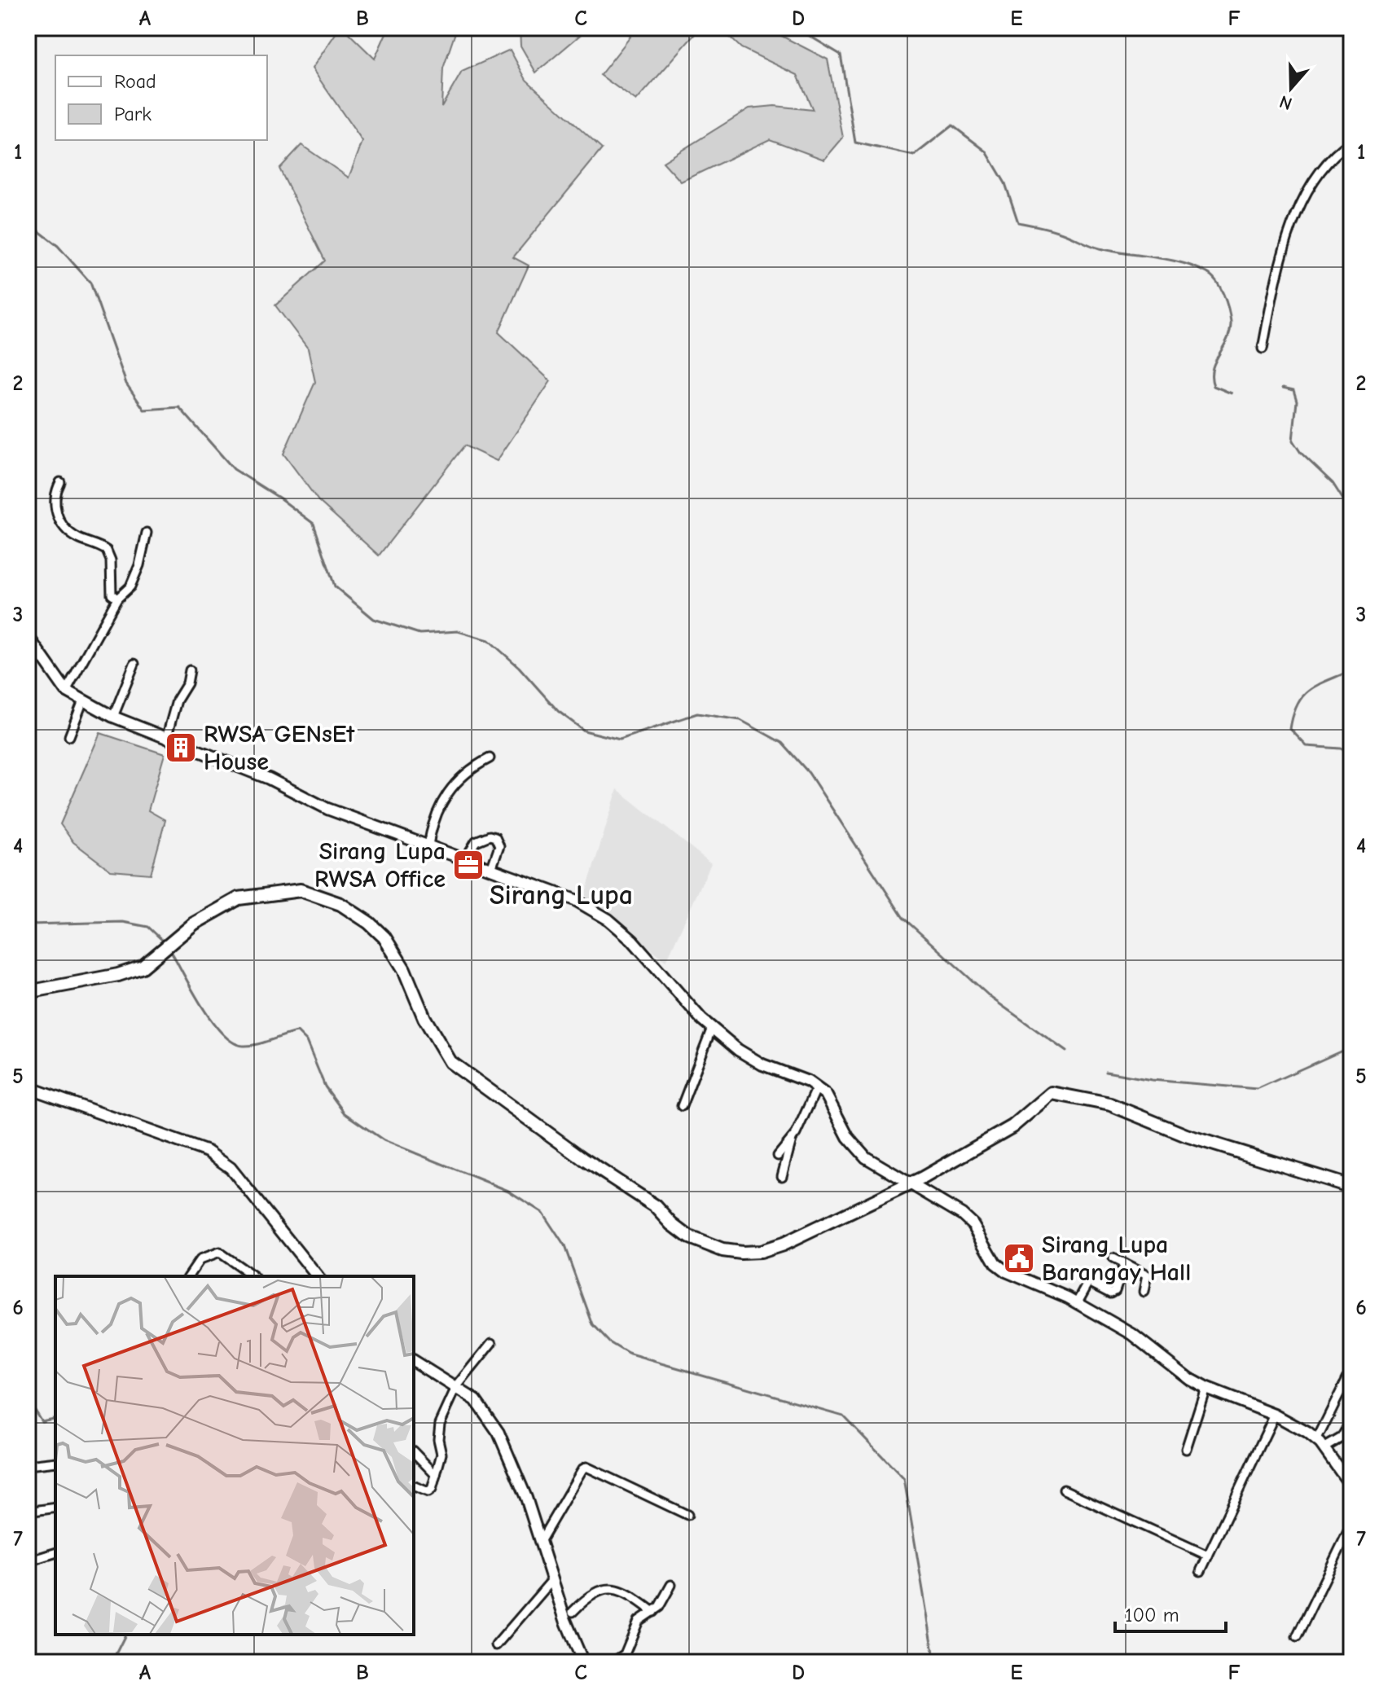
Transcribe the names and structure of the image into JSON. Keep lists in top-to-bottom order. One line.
{"districts":["Sirang Lupa"],"places":{"building":["RWSA GENsEt House"],"office":["Sirang Lupa RWSA Office"],"public building":["Sirang Lupa Barangay Hall"]},"legend":["Road","Park"],"scale_bar":"100 m","north":"bottom","grid":{"columns":["A","B","C","D","E","F"],"rows":["1","2","3","4","5","6","7"]}}
